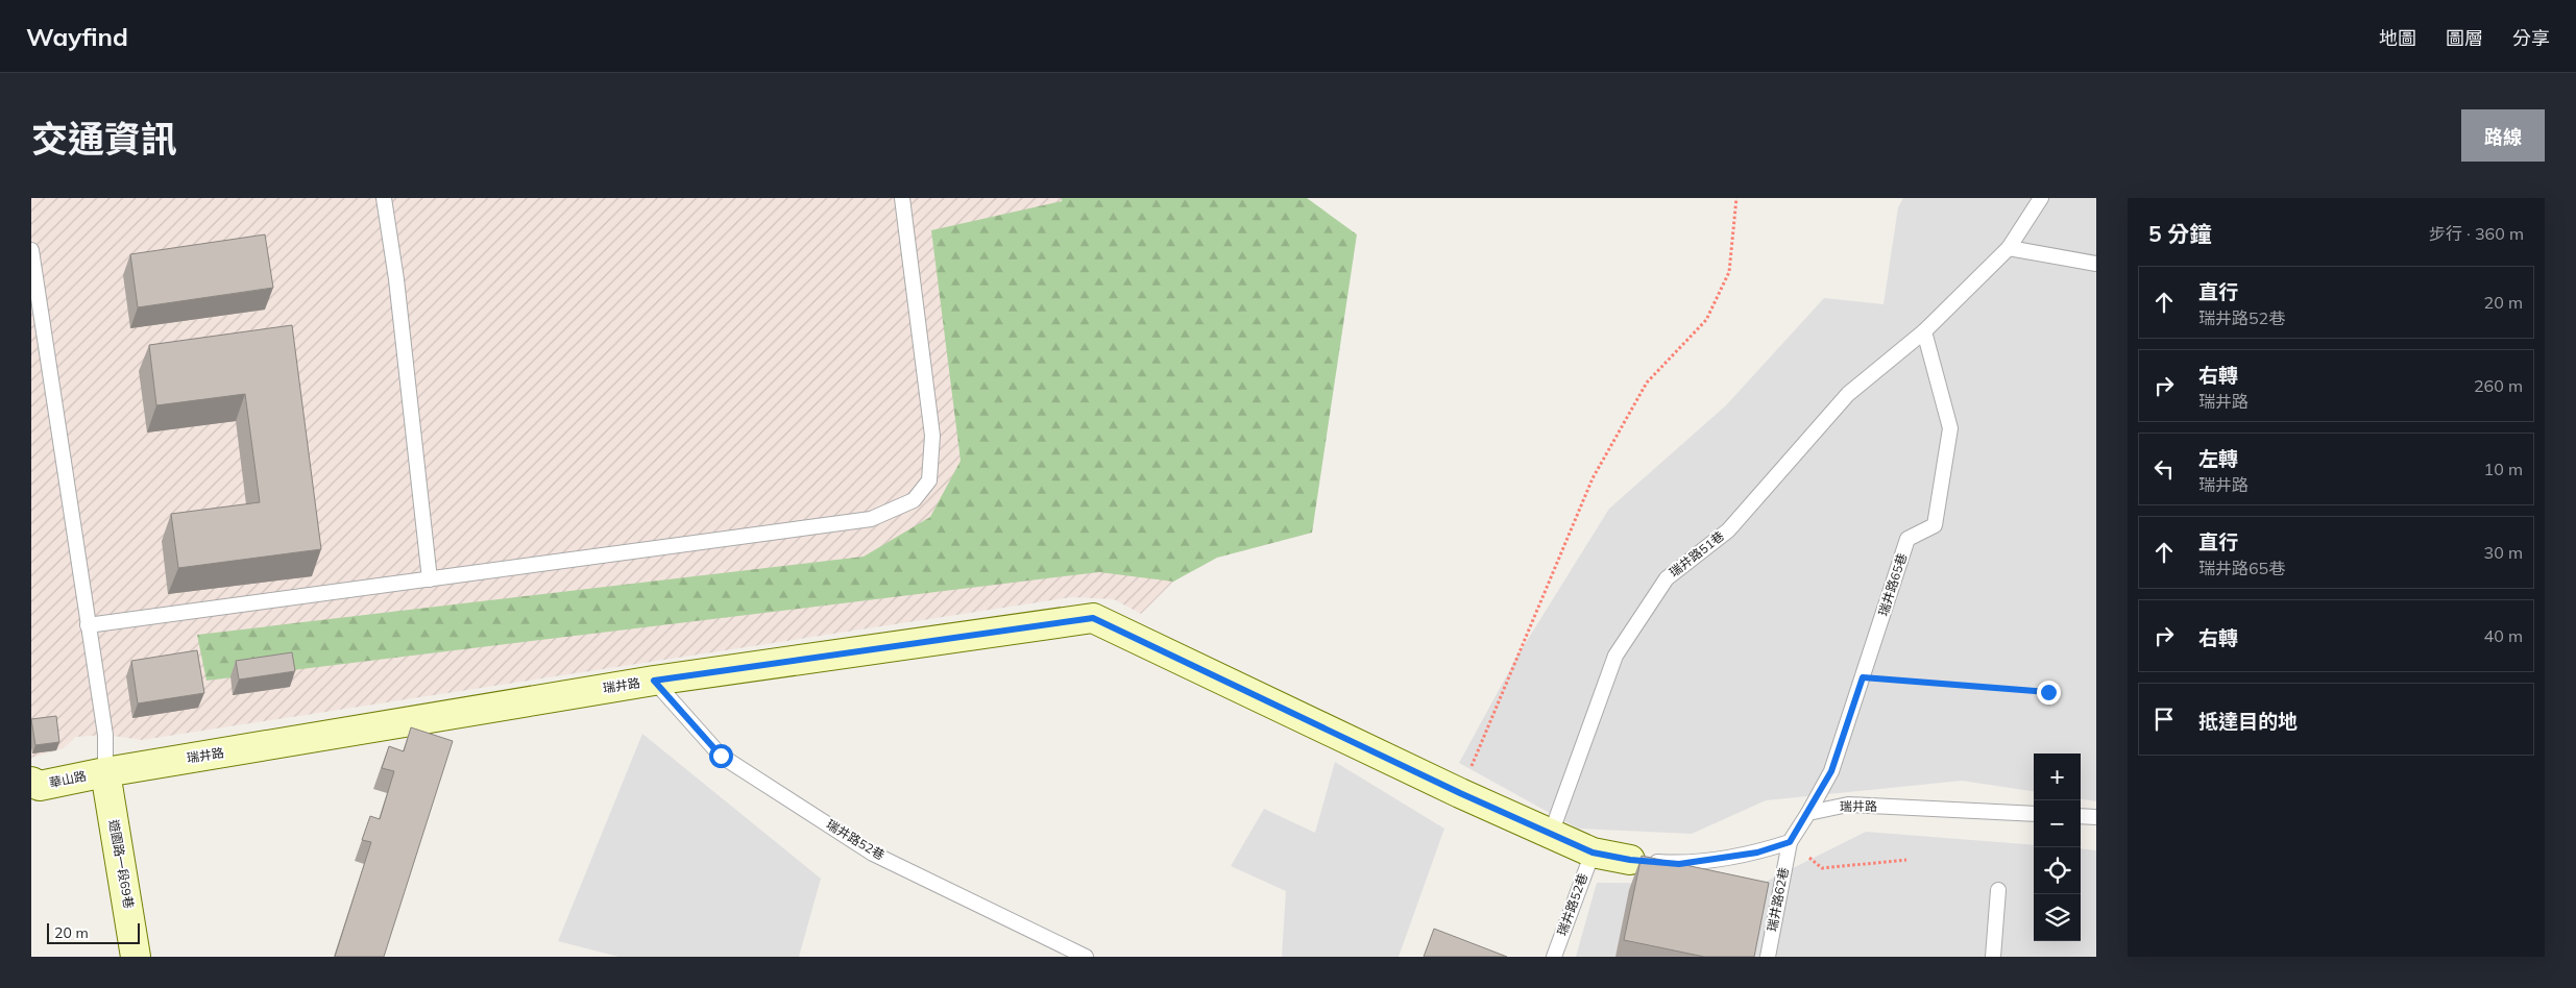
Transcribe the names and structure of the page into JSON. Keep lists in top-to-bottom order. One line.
{"streets":{"street":["瑞井路","華山路","遊園路一段69巷"],"lane":["瑞井路51巷","瑞井路65巷","瑞井路52巷","瑞井路62巷"]},"crossings":[["瑞井路51巷","瑞井路65巷"],["瑞井路51巷","瑞井路"],["瑞井路65巷","瑞井路"],["瑞井路","華山路"],["瑞井路","瑞井路52巷"],["瑞井路","遊園路一段69巷"],["瑞井路","瑞井路62巷"],["華山路","遊園路一段69巷"]],"scale_bar":"20 m","page":{"header":"Wayfind","nav":["地圖","圖層","分享"],"title":"交通資訊","buttons":"路線","heading":["5 分鐘","步行 · 360 m"],"list":[["直行","瑞井路52巷","20 m"],["右轉","瑞井路","260 m"],["左轉","瑞井路","10 m"],["直行","瑞井路65巷","30 m"],["右轉","40 m"],"抵達目的地"],"map_buttons":["+","−"],"scale":"20 m"}}
